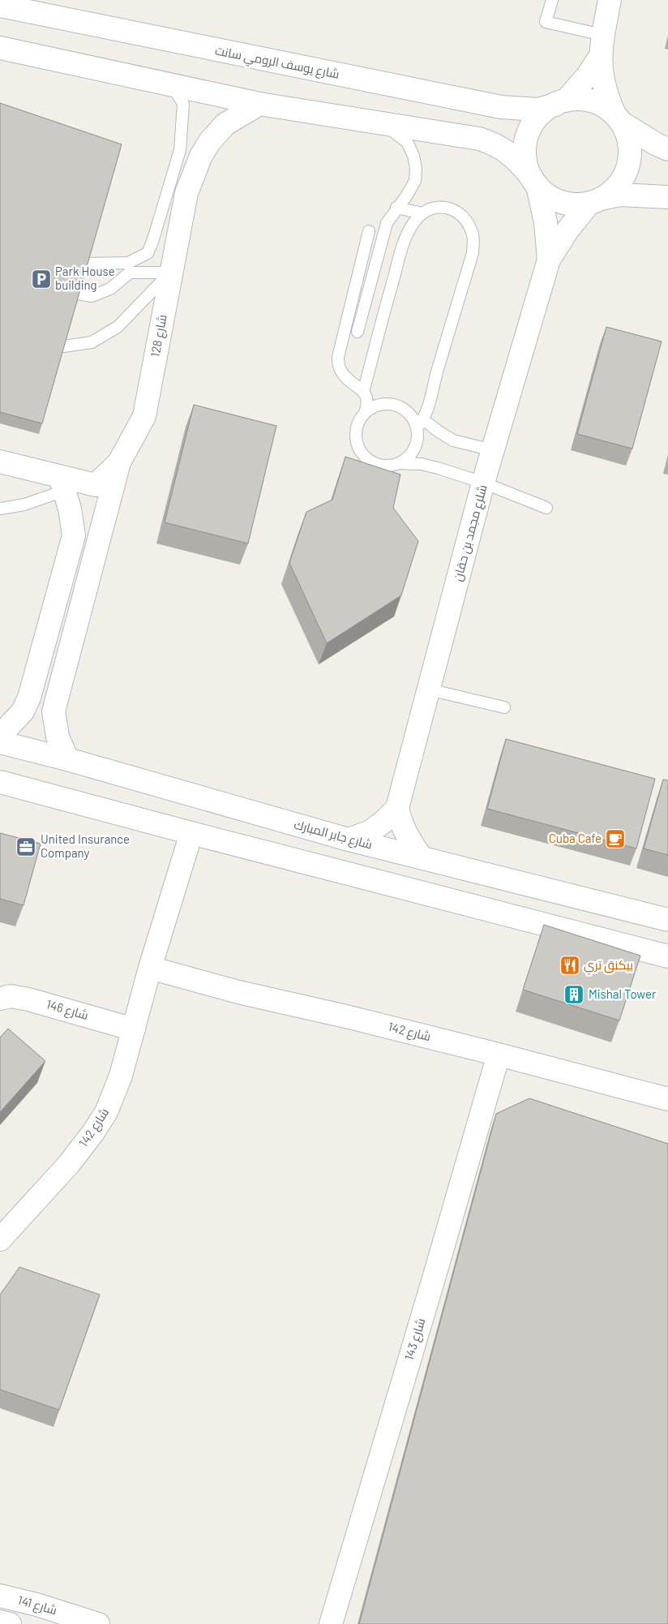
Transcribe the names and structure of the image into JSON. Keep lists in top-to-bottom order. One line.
{"streets":{"street":["شارع يوسف الرومي سانت","شارع 128","شلرع مجمد بن حقان","شارع جابر المبارك","شارع 146","شارع 142","شارع 143","شارع 141"]},"crossings":[["شارع يوسف الرومي سانت","شلرع مجمد بن حقان"],["شارع 146","شارع 142"],["شارع 142","شارع 143"]],"places":{"parking":["Park House building"],"cafe":["Cuba Cafe"],"office":["United Insurance Company"],"restaurant":["بيكنق تري"],"building":["Mishal Tower"]}}
